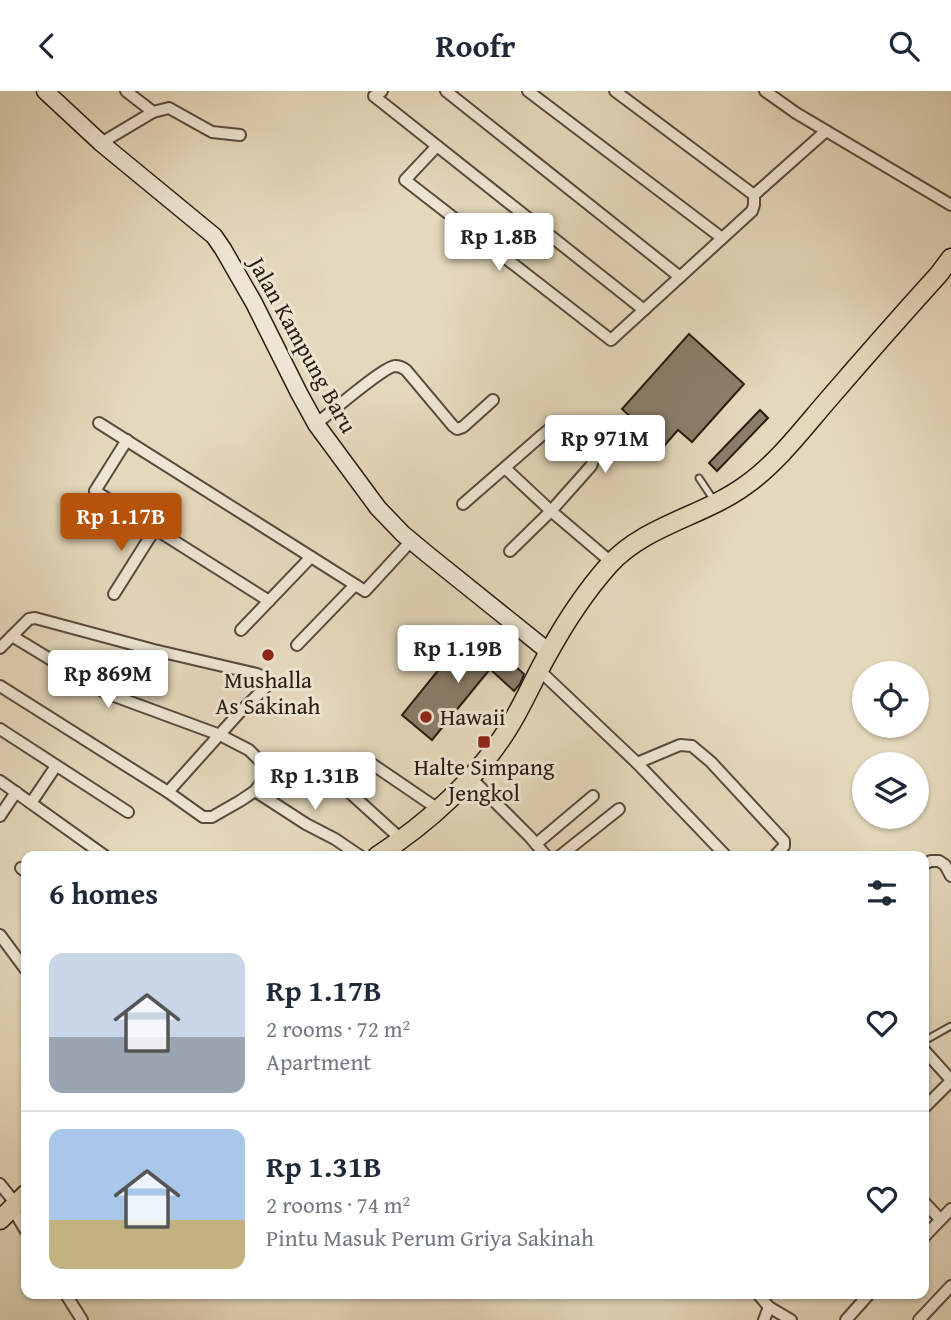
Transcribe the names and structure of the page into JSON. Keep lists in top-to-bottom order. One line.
{"streets":{"street":["Jalan Kampung Baru"]},"places":{"other":["Mushalla As Sakinah","Hawaii"],"transit":["Halte Simpang Jengkol"]},"page":{"header":"Roofr","price":["Rp 1.8B","Rp 971M","Rp 1.17B","Rp 1.19B","Rp 869M","Rp 1.31B"],"heading":"6 homes","list":[{"name":"Rp 1.17B","note":"2 rooms · 72 m² · Apartment"},{"name":"Rp 1.31B","note":"2 rooms · 74 m² · Pintu Masuk Perum Griya Sakinah"}]}}
